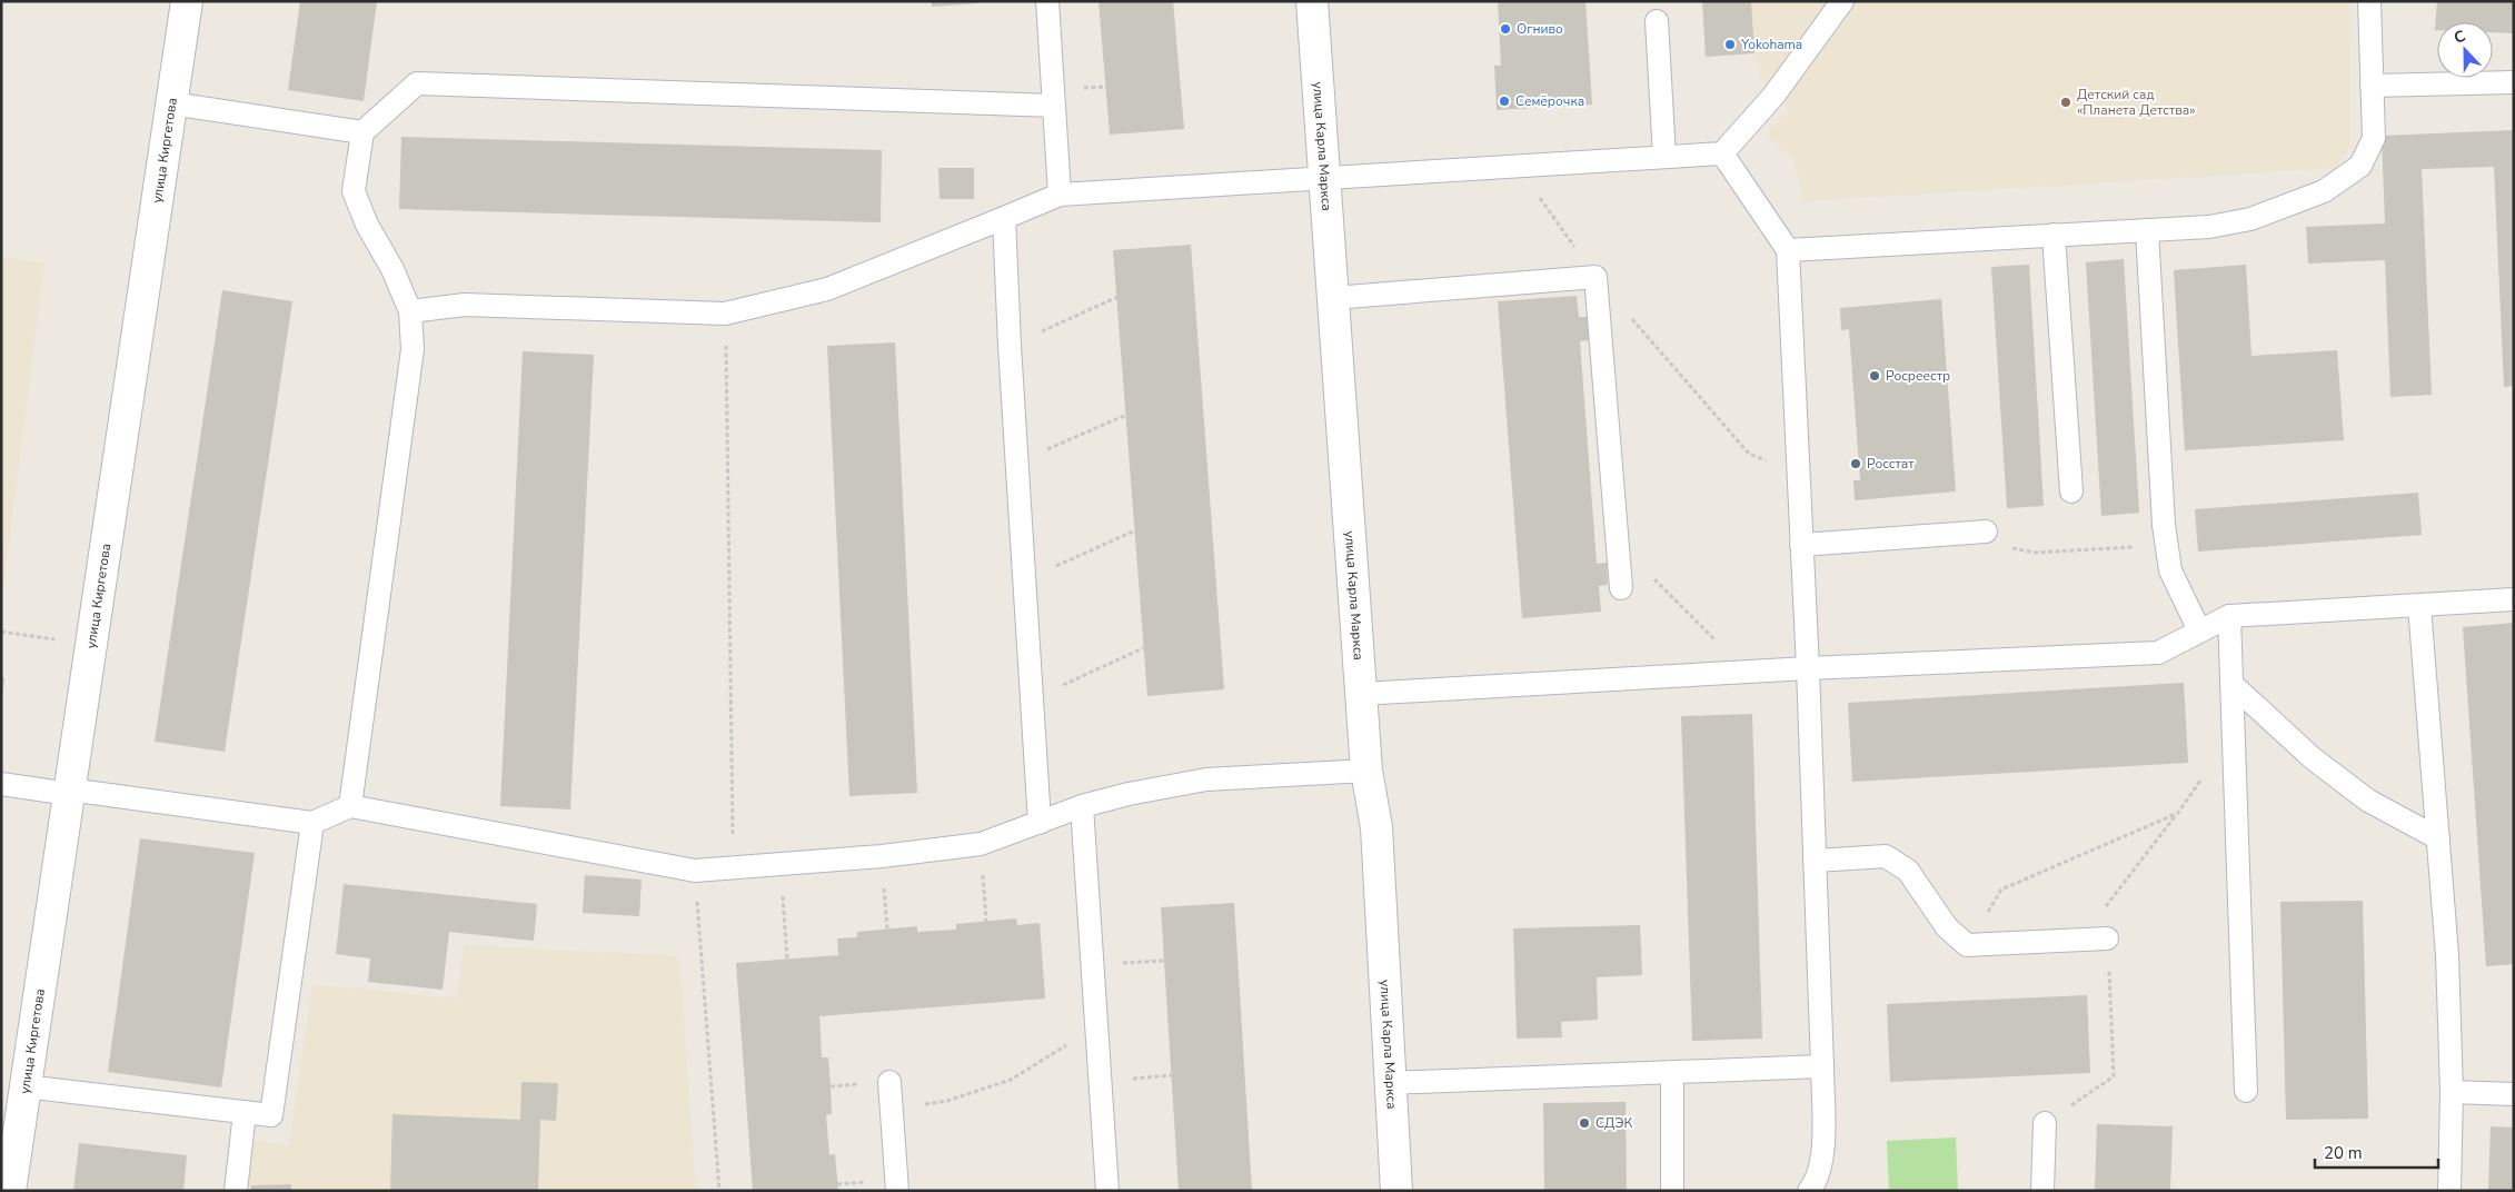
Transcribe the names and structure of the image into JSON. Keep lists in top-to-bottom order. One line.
{"streets":{"street":["улица Карла Маркса","улица Киргетова"]},"places":["Огниво","Yokohama","Семёрочка","Детский сад «Планета Детства»","Росреестр","Росстат","СДЭК"],"scale_bar":"20 m","north":"top"}
